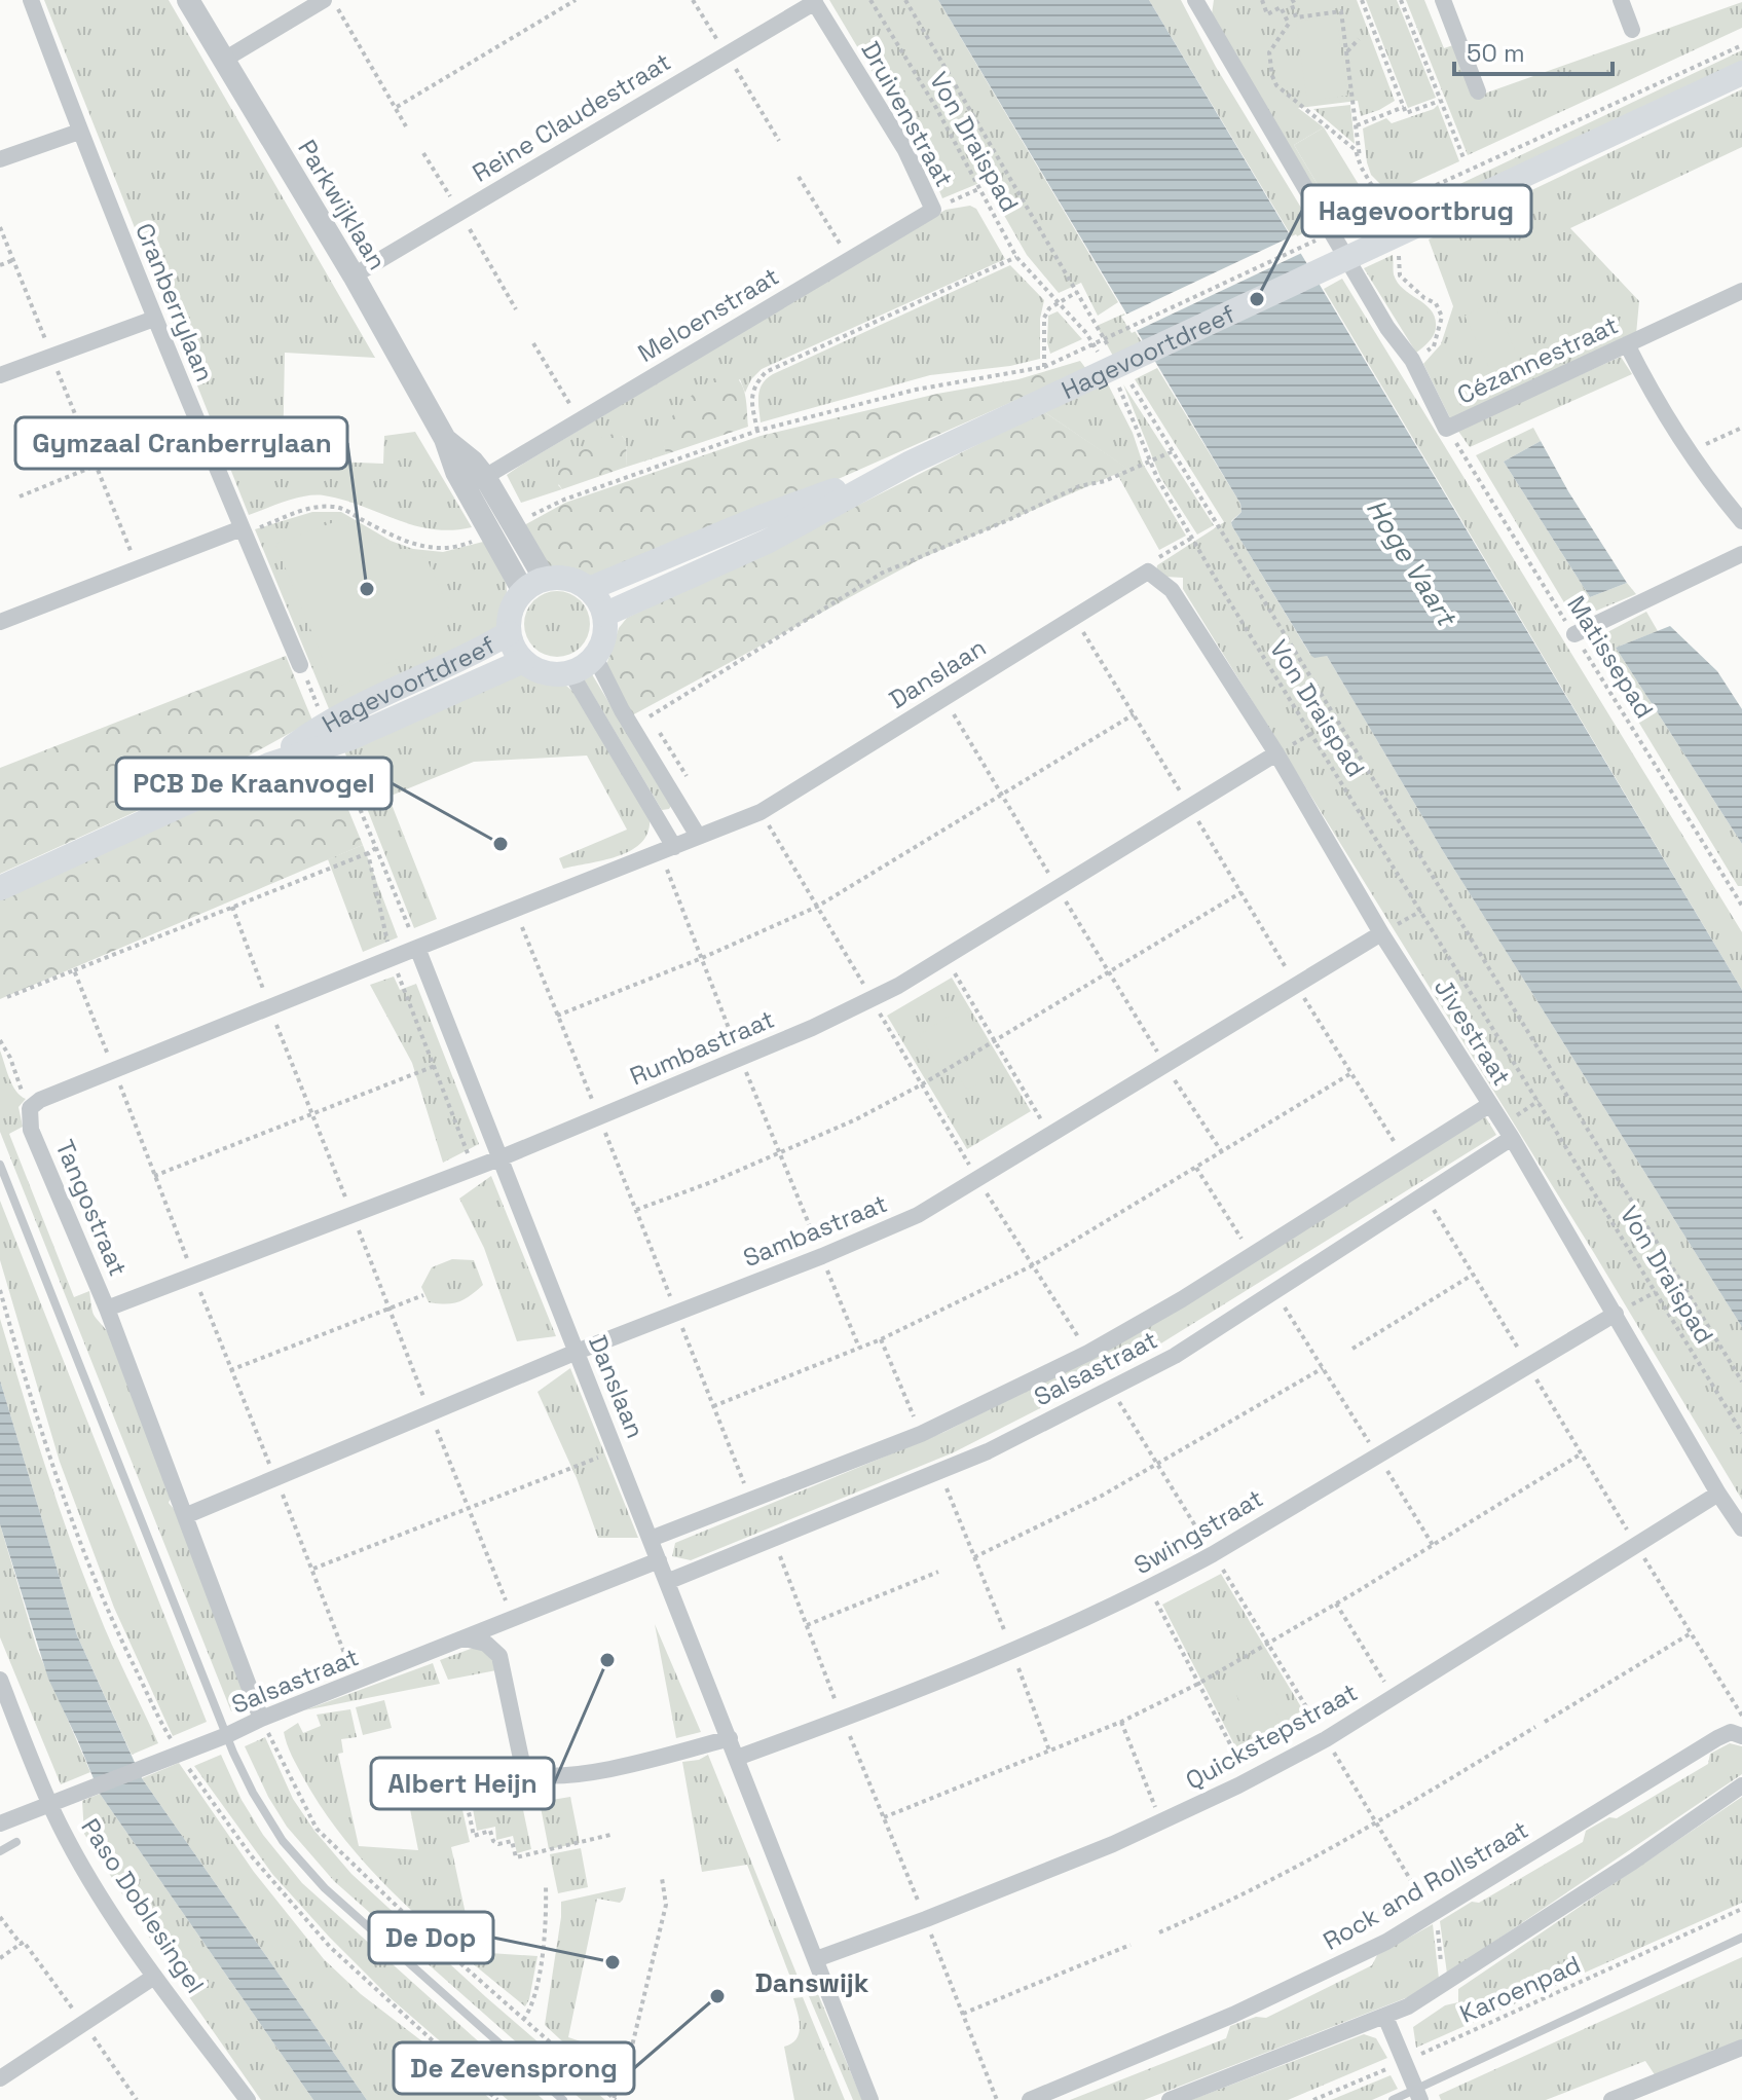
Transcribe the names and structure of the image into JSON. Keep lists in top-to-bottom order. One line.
{"streets":{"main road":["Hagevoortdreef"],"street":["Druivenstraat","Reine Claudestraat","Parkwijklaan","Cranberrylaan","Meloenstraat","Cézannestraat","Danslaan","Jivestraat","Rumbastraat","Tangostraat","Sambastraat","Salsastraat","Swingstraat","Quickstepstraat","Rock and Rollstraat","Paso Doblesingel"],"path":["Von Draispad","Matissepad","Karoenpad"]},"crossings":[["Druivenstraat","Reine Claudestraat"],["Druivenstraat","Meloenstraat"],["Reine Claudestraat","Parkwijklaan"],["Parkwijklaan","Meloenstraat"],["Parkwijklaan","Hagevoortdreef"],["Cézannestraat","Matissepad"],["Danslaan","Jivestraat"],["Danslaan","Rumbastraat"],["Danslaan","Sambastraat"],["Danslaan","Salsastraat"],["Danslaan","Swingstraat"],["Danslaan","Quickstepstraat"],["Jivestraat","Rumbastraat"],["Jivestraat","Sambastraat"],["Jivestraat","Salsastraat"],["Jivestraat","Swingstraat"],["Jivestraat","Quickstepstraat"],["Rumbastraat","Tangostraat"],["Tangostraat","Sambastraat"],["Tangostraat","Salsastraat"],["Salsastraat","Paso Doblesingel"]],"districts":["Danswijk"],"water":["Hoge Vaart"],"places":["Hagevoortbrug","Gymzaal Cranberrylaan","PCB De Kraanvogel","Albert Heijn","De Dop","De Zevensprong"],"scale_bar":"50 m"}
